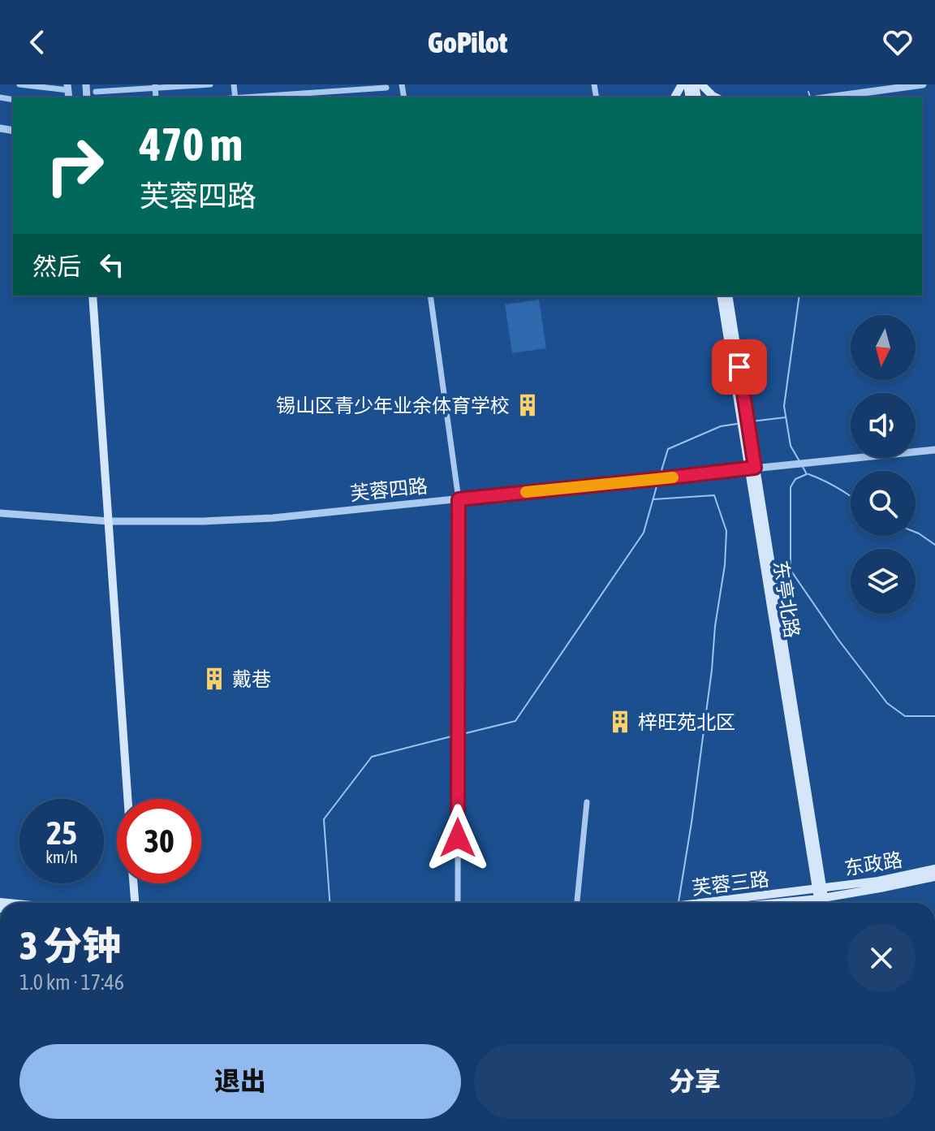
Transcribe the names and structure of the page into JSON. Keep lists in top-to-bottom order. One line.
{"streets":{"main road":["东亭北路","东政路","芙蓉三路"],"street":["芙蓉四路"]},"crossings":[["芙蓉四路","东亭北路"],["东亭北路","东政路"],["东亭北路","芙蓉三路"],["东政路","芙蓉三路"]],"places":{"building":["锡山区青少年业余体育学校","戴巷","梓旺苑北区"]},"north":"bottom","page":{"header":"GoPilot","turn":["470 m","芙蓉四路"],"then":"然后","speed":"25 km/h","limit":"30","heading":["3 分钟","1.0 km · 17:46"],"buttons":["退出","分享"]}}
